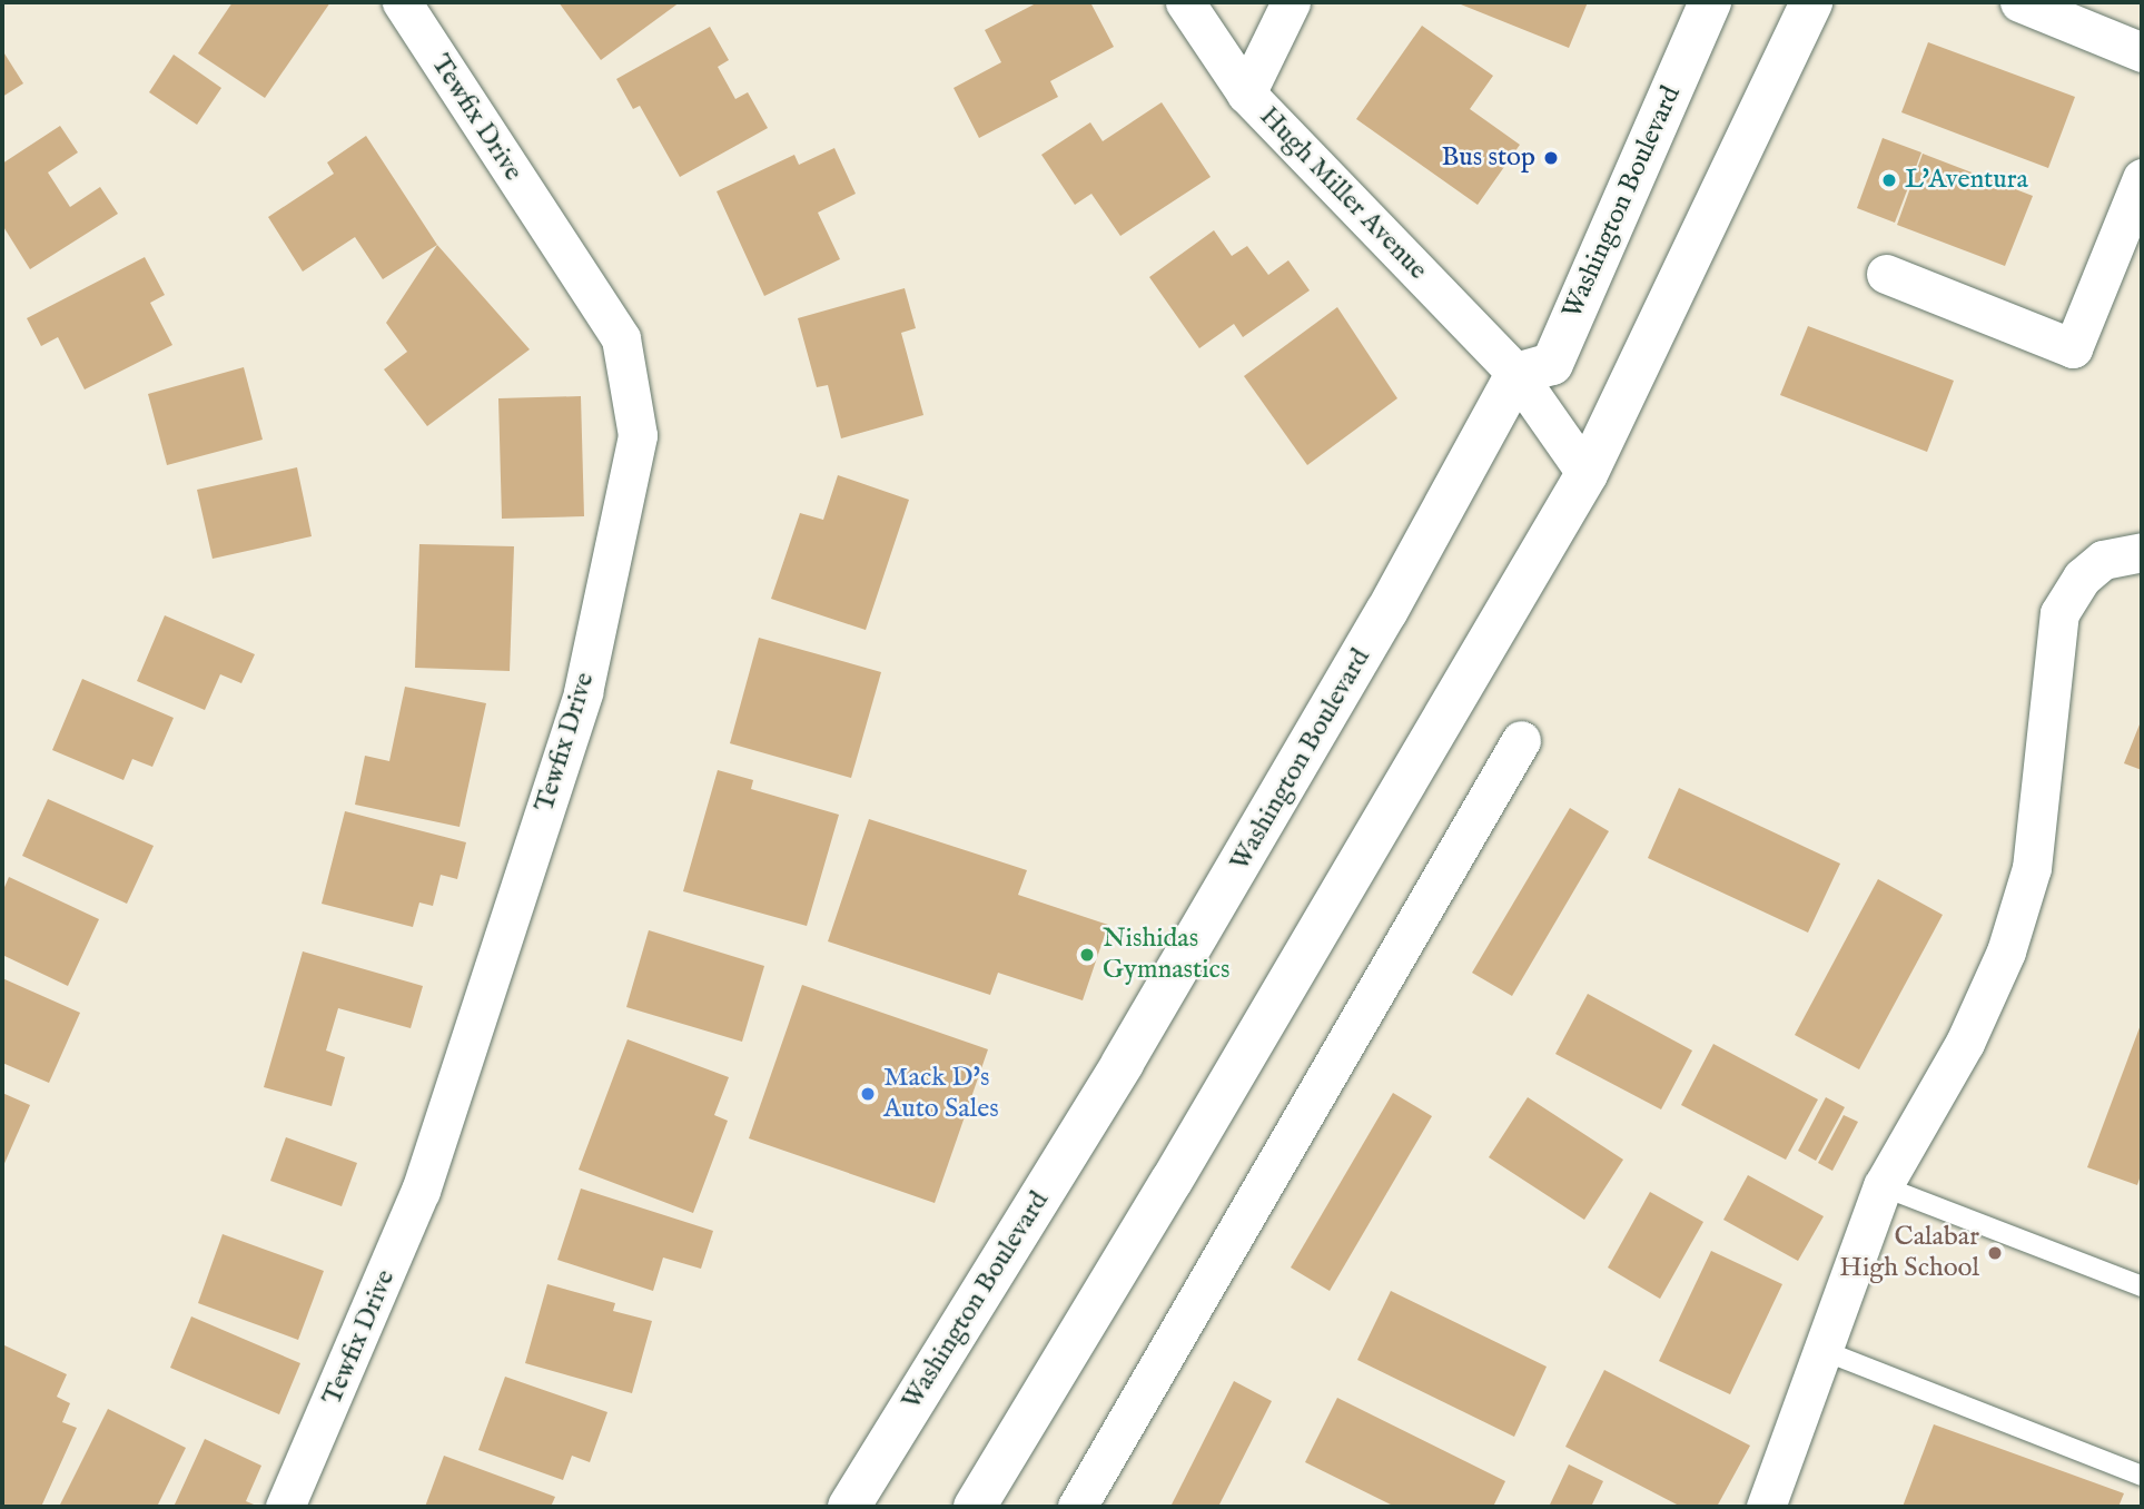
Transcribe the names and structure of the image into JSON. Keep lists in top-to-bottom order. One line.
{"streets":{"highway":["Washington Boulevard"],"street":["Tewfix Drive","Hugh Miller Avenue"]},"crossings":[["Hugh Miller Avenue","Washington Boulevard"]],"places":["Bus stop","L'Aventura","Nishidas Gymnastics","Mack D's Auto Sales","Calabar High School"]}
